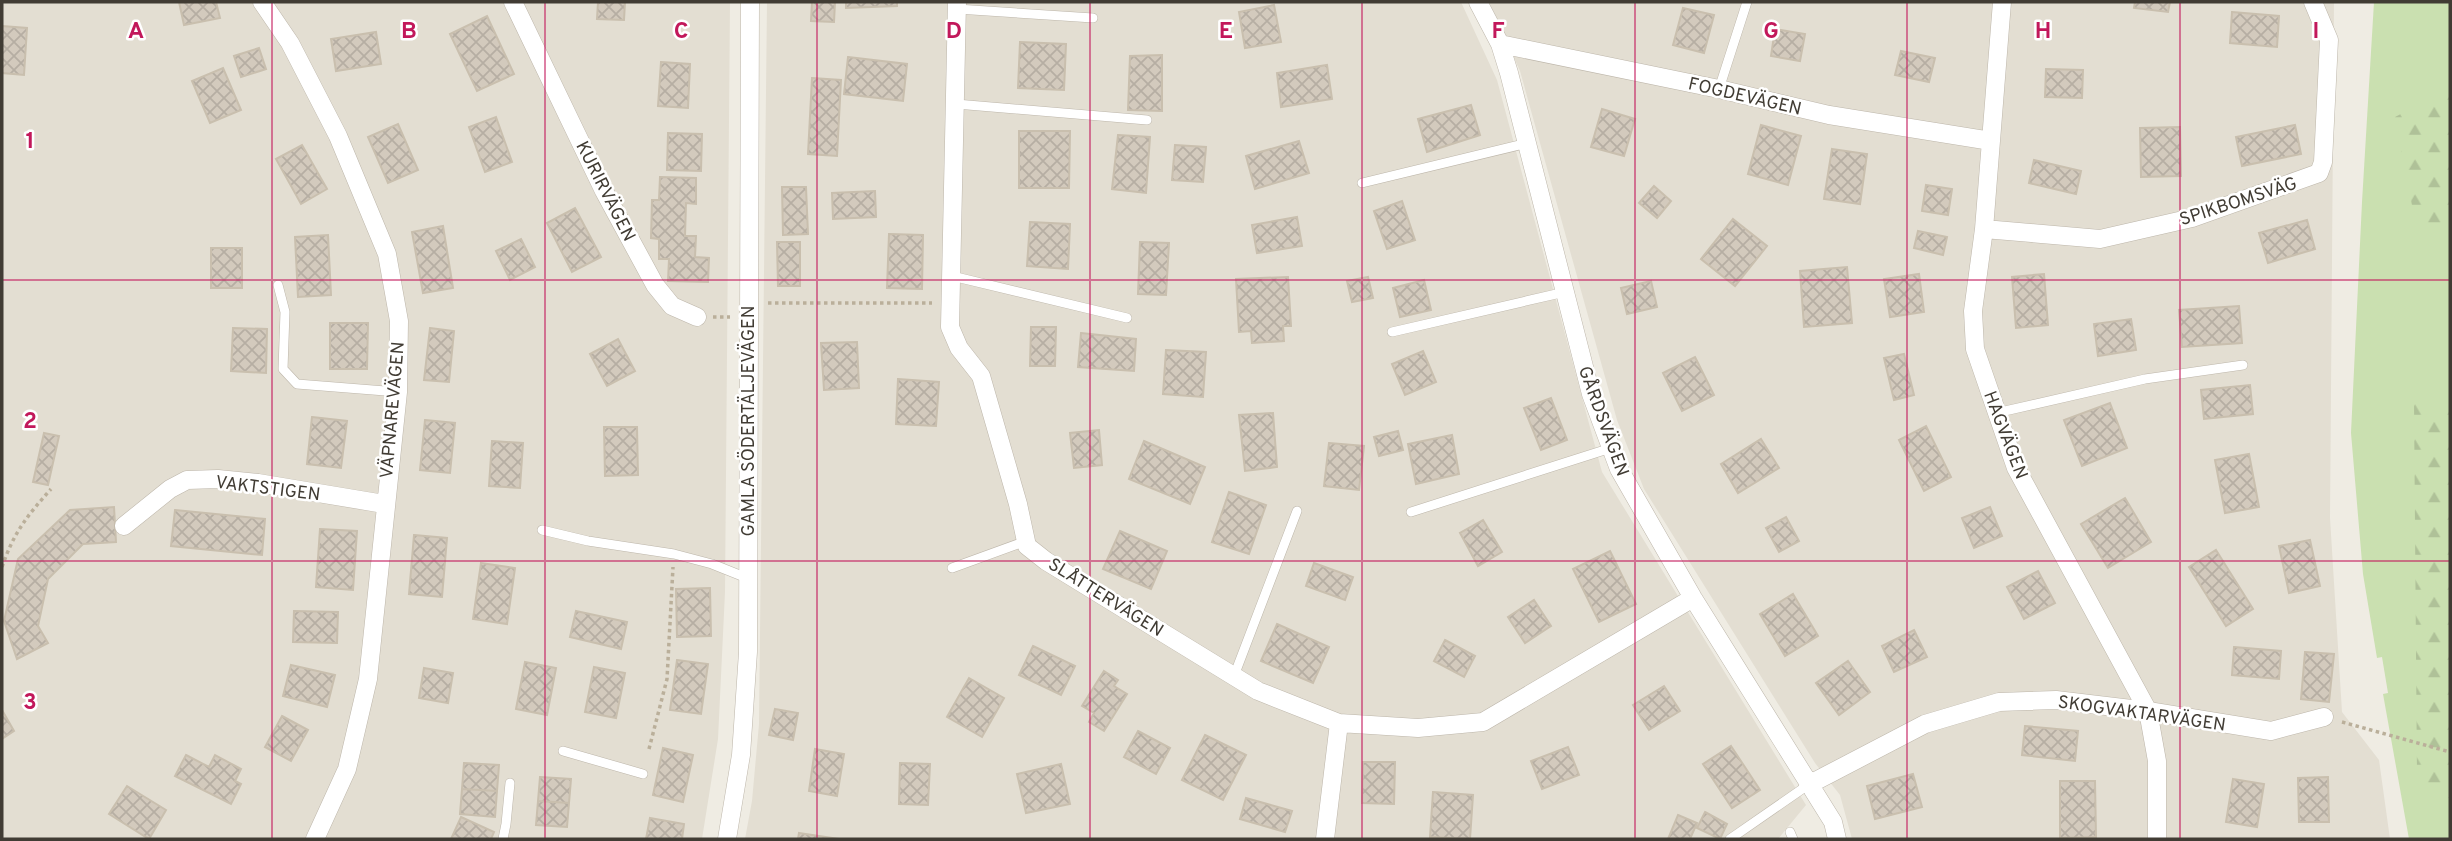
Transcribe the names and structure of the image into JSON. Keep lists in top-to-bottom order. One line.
{"streets":{"street":["FOGDEVÄGEN","KURIRVÄGEN","SPIKBOMSVÄG","VÄPNAREVÄGEN","GAMLA SÖDERTÄLJEVÄGEN","GÅRDSVÄGEN","HAGVÄGEN","VAKTSTIGEN","SLÅTTERVÄGEN","SKOGVAKTARVÄGEN"]},"crossings":[["FOGDEVÄGEN","GÅRDSVÄGEN"],["FOGDEVÄGEN","HAGVÄGEN"],["SPIKBOMSVÄG","HAGVÄGEN"],["VÄPNAREVÄGEN","VAKTSTIGEN"],["GÅRDSVÄGEN","SLÅTTERVÄGEN"],["GÅRDSVÄGEN","SKOGVAKTARVÄGEN"],["HAGVÄGEN","SKOGVAKTARVÄGEN"]],"grid":{"columns":["A","B","C","D","E","F","G","H","I"],"rows":["1","2","3"]}}
